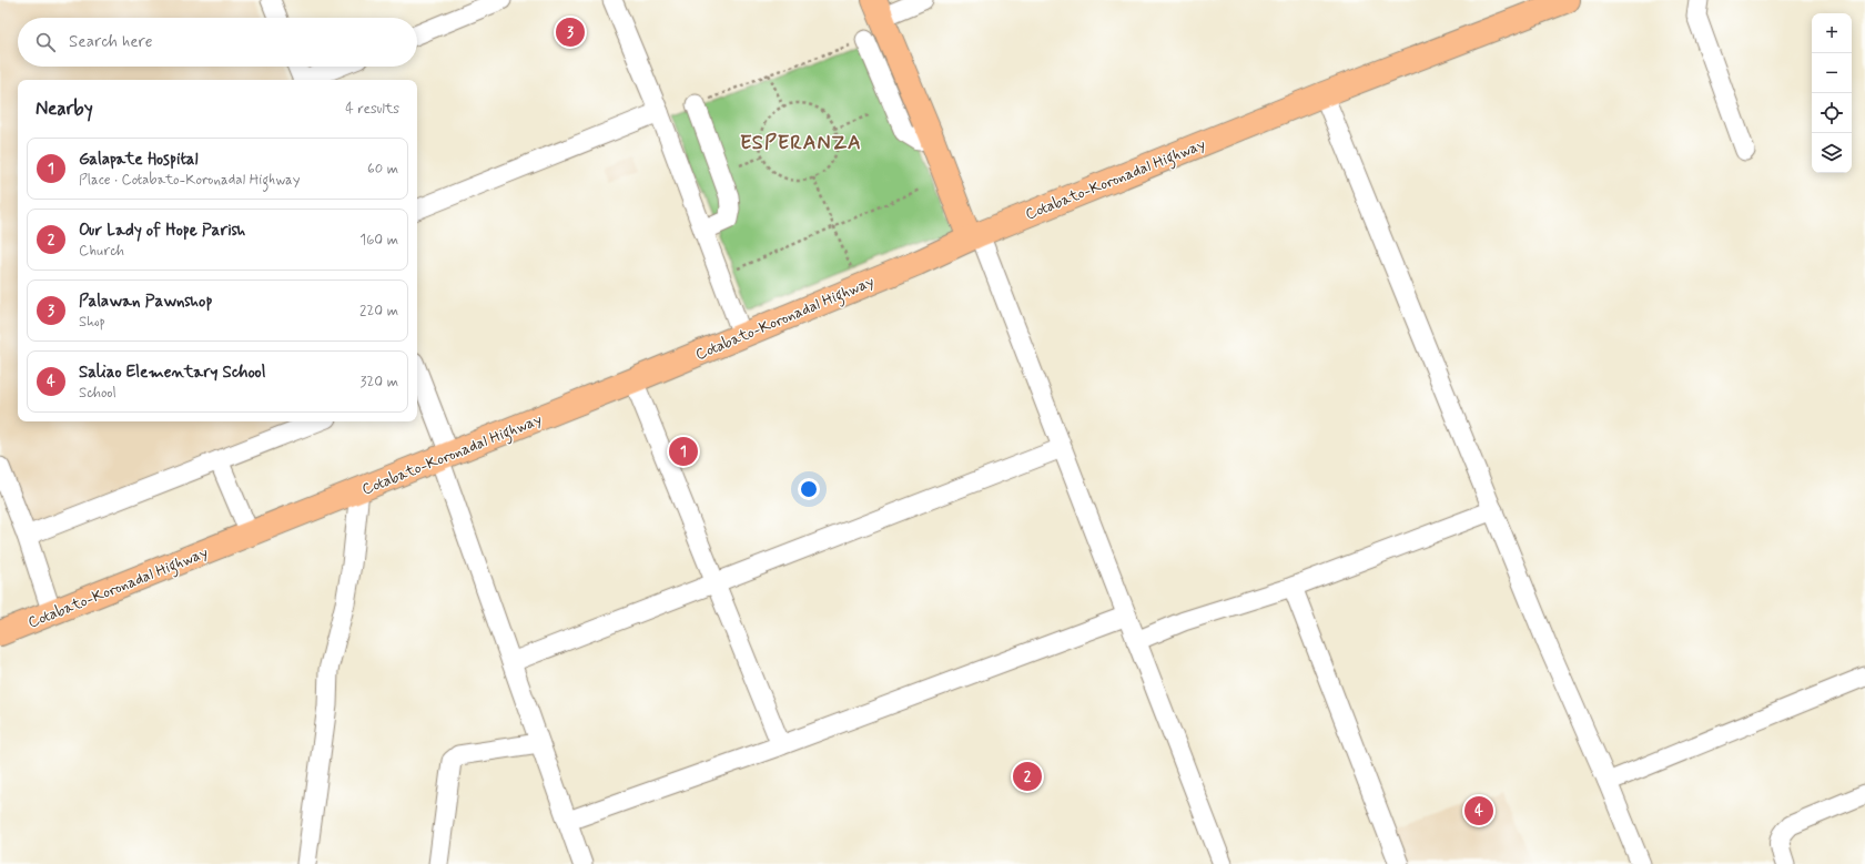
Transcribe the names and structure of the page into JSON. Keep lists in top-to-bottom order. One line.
{"streets":{"main road":["Cotabato-Koronadal Highway"]},"districts":["ESPERANZA"],"page":{"map_buttons":["+","−"],"pins":["3","1","2","4"],"search":"Search here","heading":["Nearby","4 results"],"list":[{"mark":"1","name":"Galapate Hospital","note":"Place · Cotabato-Koronadal Highway","value":"60 m"},{"mark":"2","name":"Our Lady of Hope Parish","note":"Church","value":"160 m"},{"mark":"3","name":"Palawan Pawnshop","note":"Shop","value":"220 m"},{"mark":"4","name":"Saliao Elementary School","note":"School","value":"320 m"}]}}
